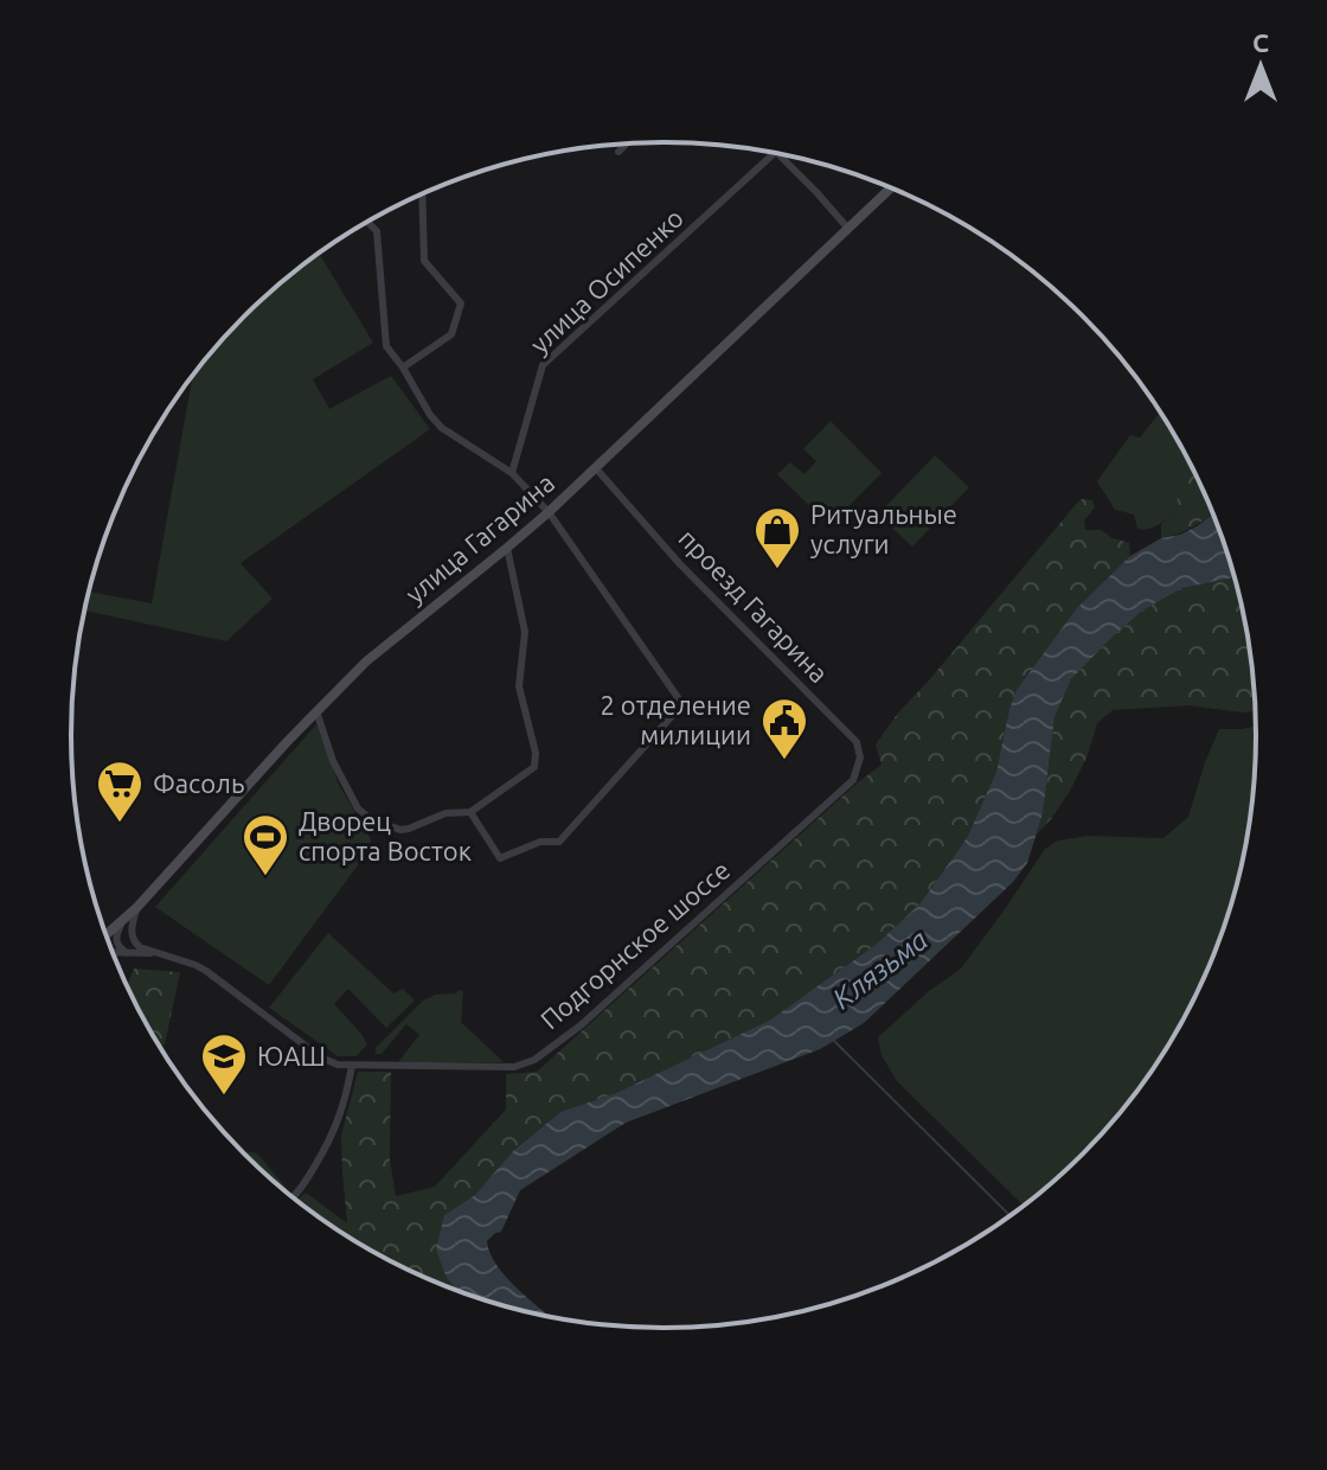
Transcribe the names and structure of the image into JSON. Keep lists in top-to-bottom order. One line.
{"streets":{"main road":["улица Гагарина"],"street":["улица Осипенко","проезд Гагарина","Подгорнское шоссе"]},"crossings":[["улица Гагарина","проезд Гагарина"],["проезд Гагарина","Подгорнское шоссе"]],"water":["Клязьма"],"places":{"shop":["Ритуальные услуги"],"public building":["2 отделение милиции"],"supermarket":["Фасоль"],"sports":["Дворец спорта Восток"],"school or university":["ЮАШ"]},"north":"top"}
